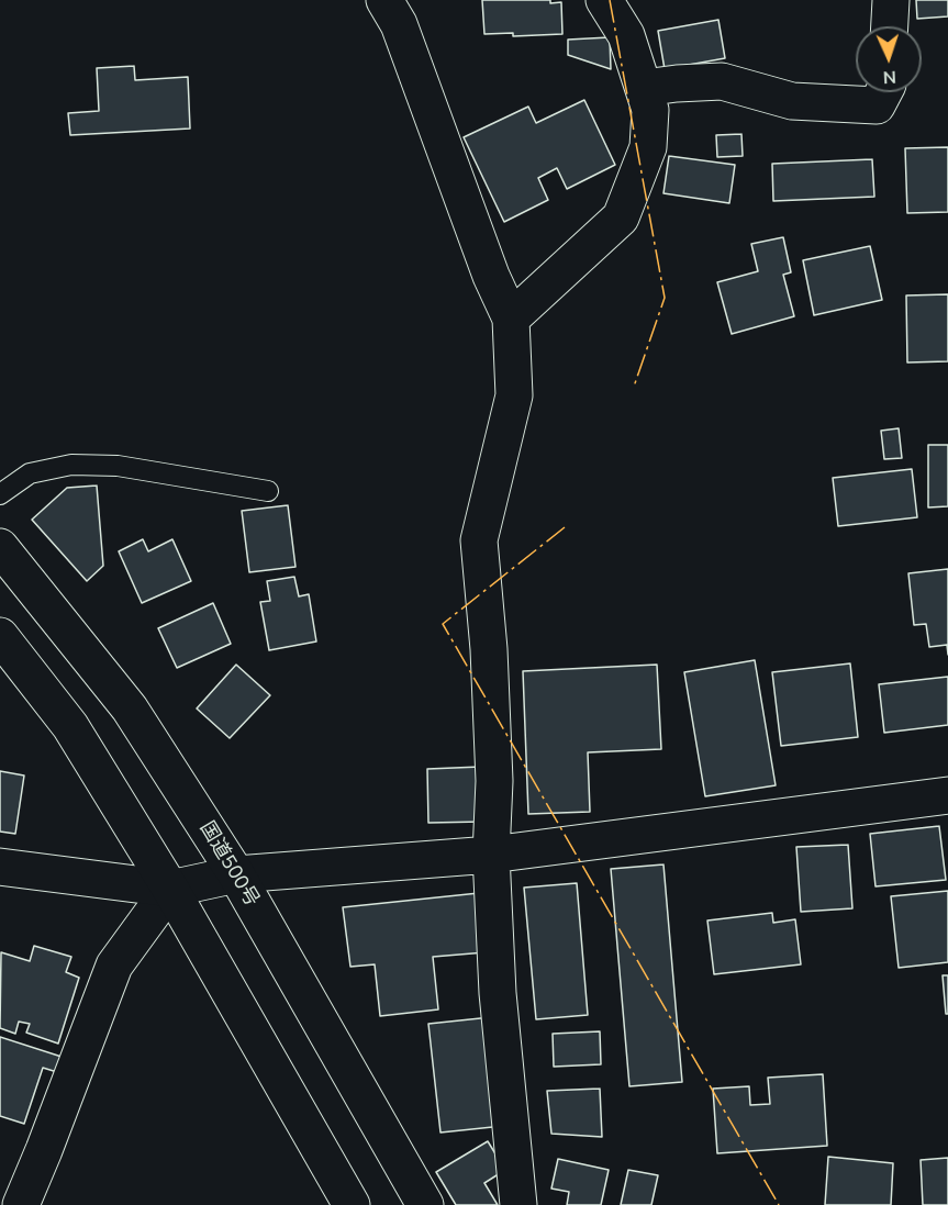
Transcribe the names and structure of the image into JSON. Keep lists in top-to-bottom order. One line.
{"streets":{"main road":["国道500号"]},"north":"bottom"}
